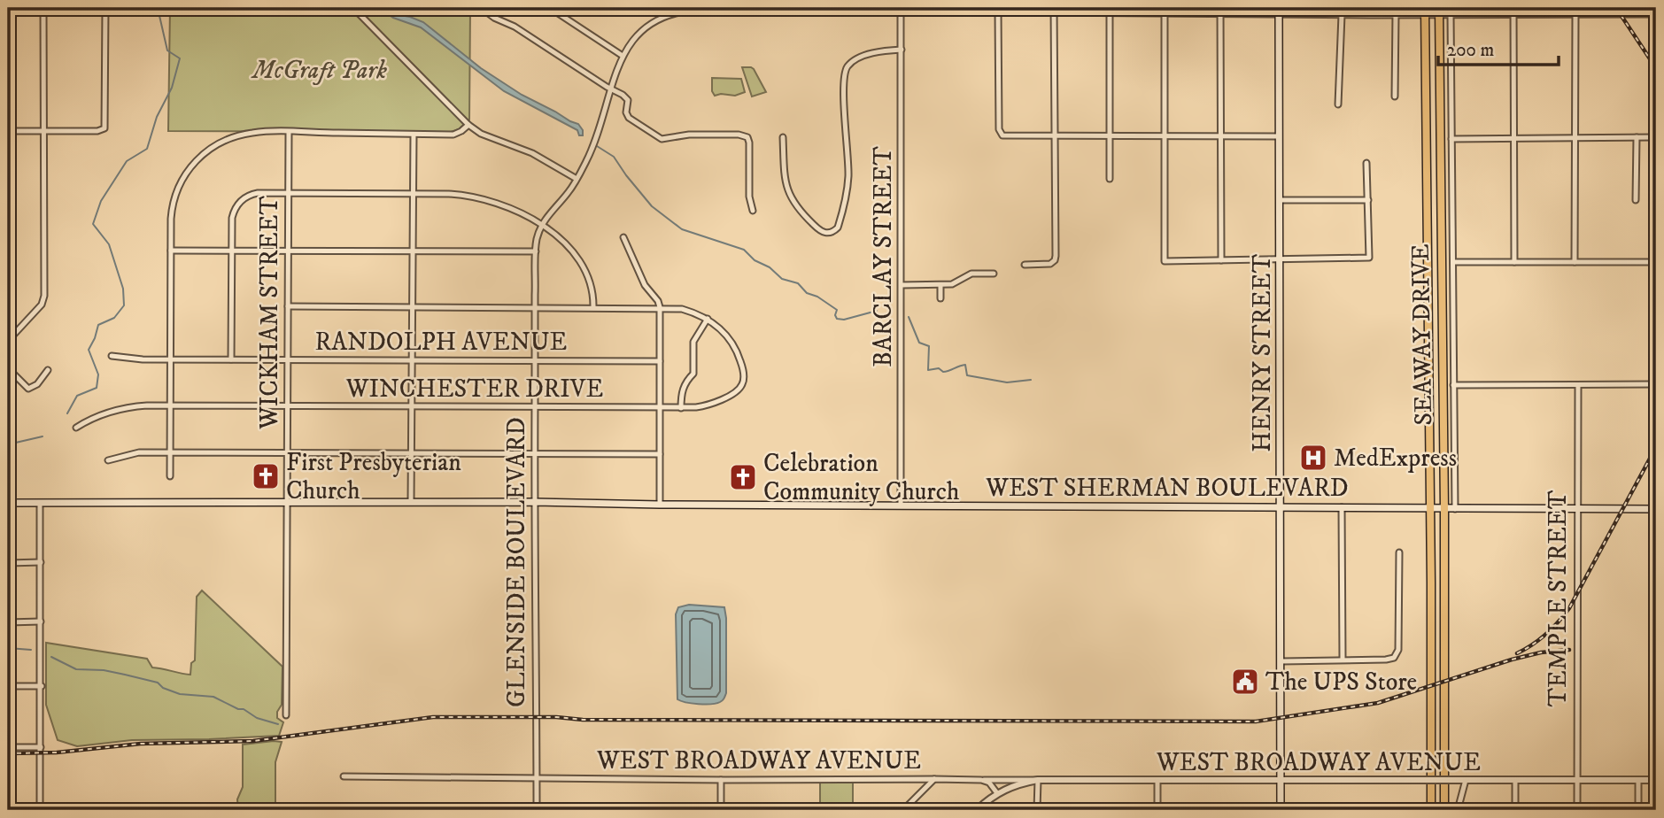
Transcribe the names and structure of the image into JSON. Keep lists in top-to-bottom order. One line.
{"streets":{"highway":["SEAWAY DRIVE"],"main road":["HENRY STREET","WEST SHERMAN BOULEVARD"],"street":["BARCLAY STREET","WICKHAM STREET","RANDOLPH AVENUE","WINCHESTER DRIVE","GLENSIDE BOULEVARD","TEMPLE STREET","WEST BROADWAY AVENUE"]},"crossings":[["BARCLAY STREET","WEST SHERMAN BOULEVARD"],["BARCLAY STREET","GLENSIDE BOULEVARD"],["WICKHAM STREET","RANDOLPH AVENUE"],["WICKHAM STREET","WINCHESTER DRIVE"],["WICKHAM STREET","WEST SHERMAN BOULEVARD"],["SEAWAY DRIVE","WEST SHERMAN BOULEVARD"],["SEAWAY DRIVE","GLENSIDE BOULEVARD"],["RANDOLPH AVENUE","GLENSIDE BOULEVARD"],["HENRY STREET","WEST SHERMAN BOULEVARD"],["HENRY STREET","GLENSIDE BOULEVARD"],["HENRY STREET","WEST BROADWAY AVENUE"],["WINCHESTER DRIVE","GLENSIDE BOULEVARD"],["WEST SHERMAN BOULEVARD","GLENSIDE BOULEVARD"],["WEST SHERMAN BOULEVARD","TEMPLE STREET"],["GLENSIDE BOULEVARD","WEST BROADWAY AVENUE"],["TEMPLE STREET","WEST BROADWAY AVENUE"]],"parks":["McGraft Park"],"places":{"hospital":["MedExpress"],"church":["First Presbyterian Church","Celebration Community Church"],"public building":["The UPS Store"]},"scale_bar":"200 m"}
